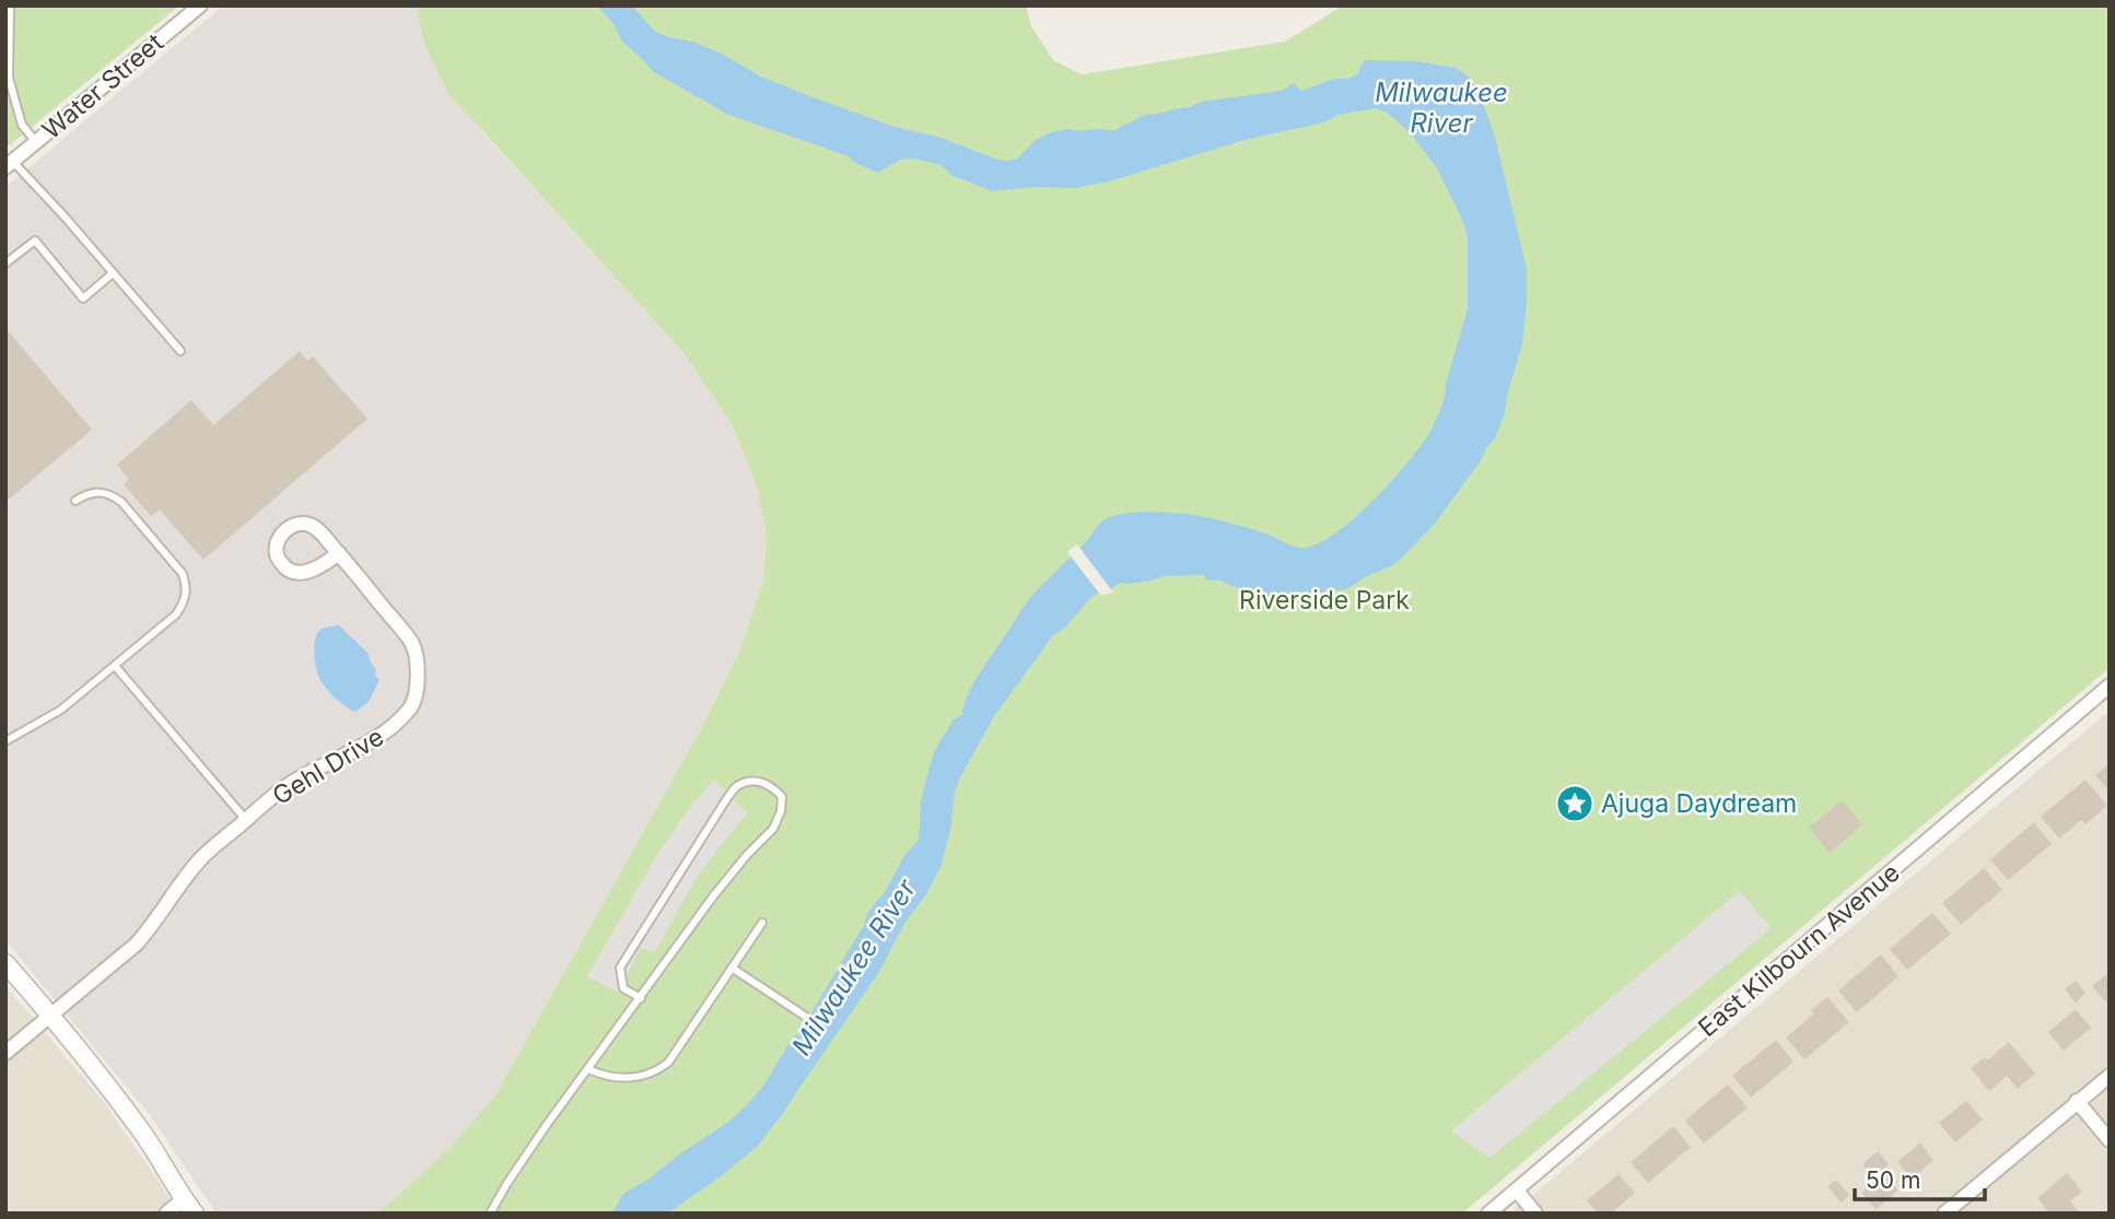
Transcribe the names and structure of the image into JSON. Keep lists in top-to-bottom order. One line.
{"streets":{"street":["Water Street","Gehl Drive","East Kilbourn Avenue"]},"water":["Milwaukee River"],"parks":["Riverside Park"],"places":{"place":["Ajuga Daydream"]},"scale_bar":"50 m"}
